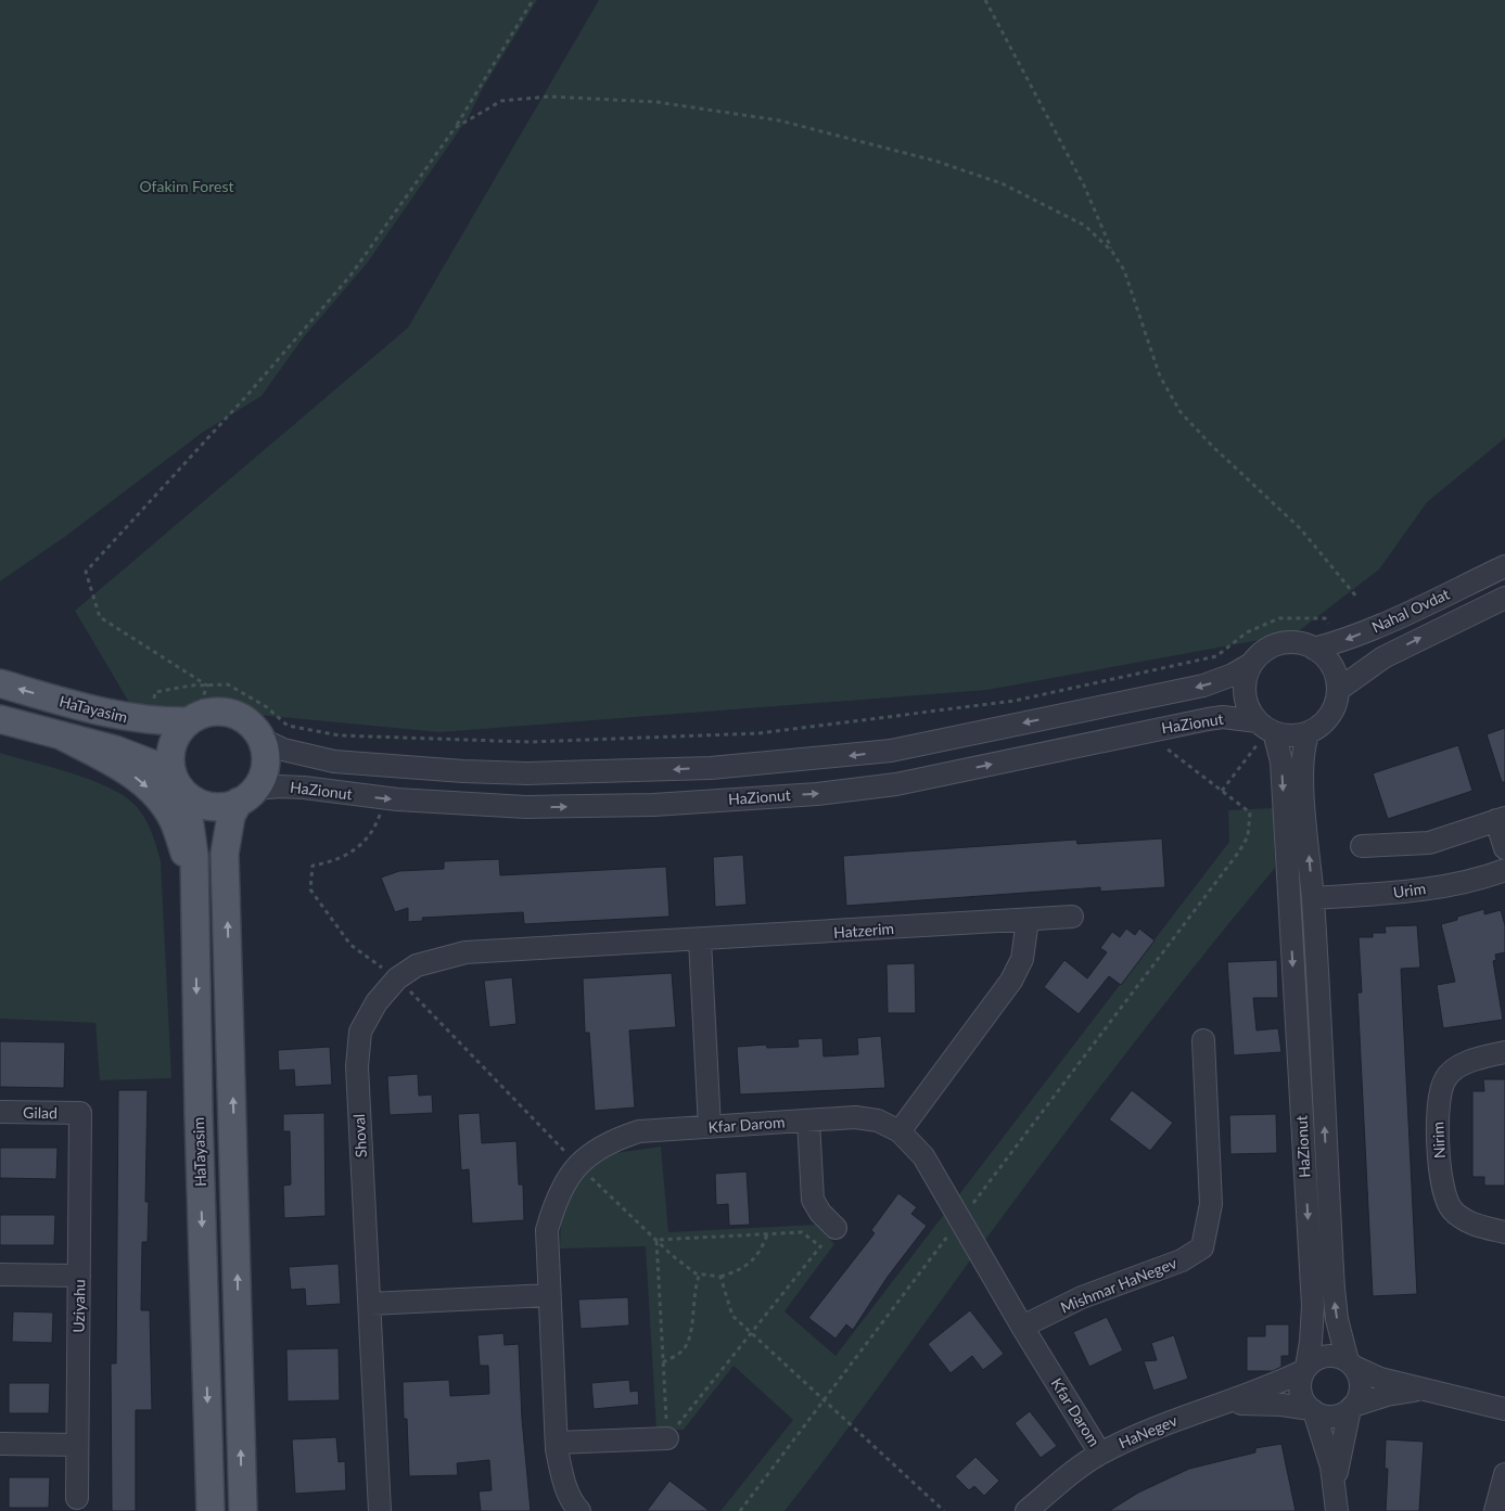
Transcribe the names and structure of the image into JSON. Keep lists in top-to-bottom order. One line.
{"streets":{"main road":["HaTayasim"],"street":["Nahal Ovdat","HaZionut","Urim","Hatzerim","Gilad","Kfar Darom","Shoval","Nirim","Mishmar HaNegev","Uziyahu","HaNegev"]},"crossings":[["Nahal Ovdat","HaZionut"],["HaTayasim","HaZionut"],["HaZionut","Urim"],["HaZionut","HaNegev"],["Hatzerim","Shoval"],["Gilad","Uziyahu"],["Kfar Darom","Mishmar HaNegev"],["Kfar Darom","HaNegev"]],"parks":["Ofakim Forest"]}
